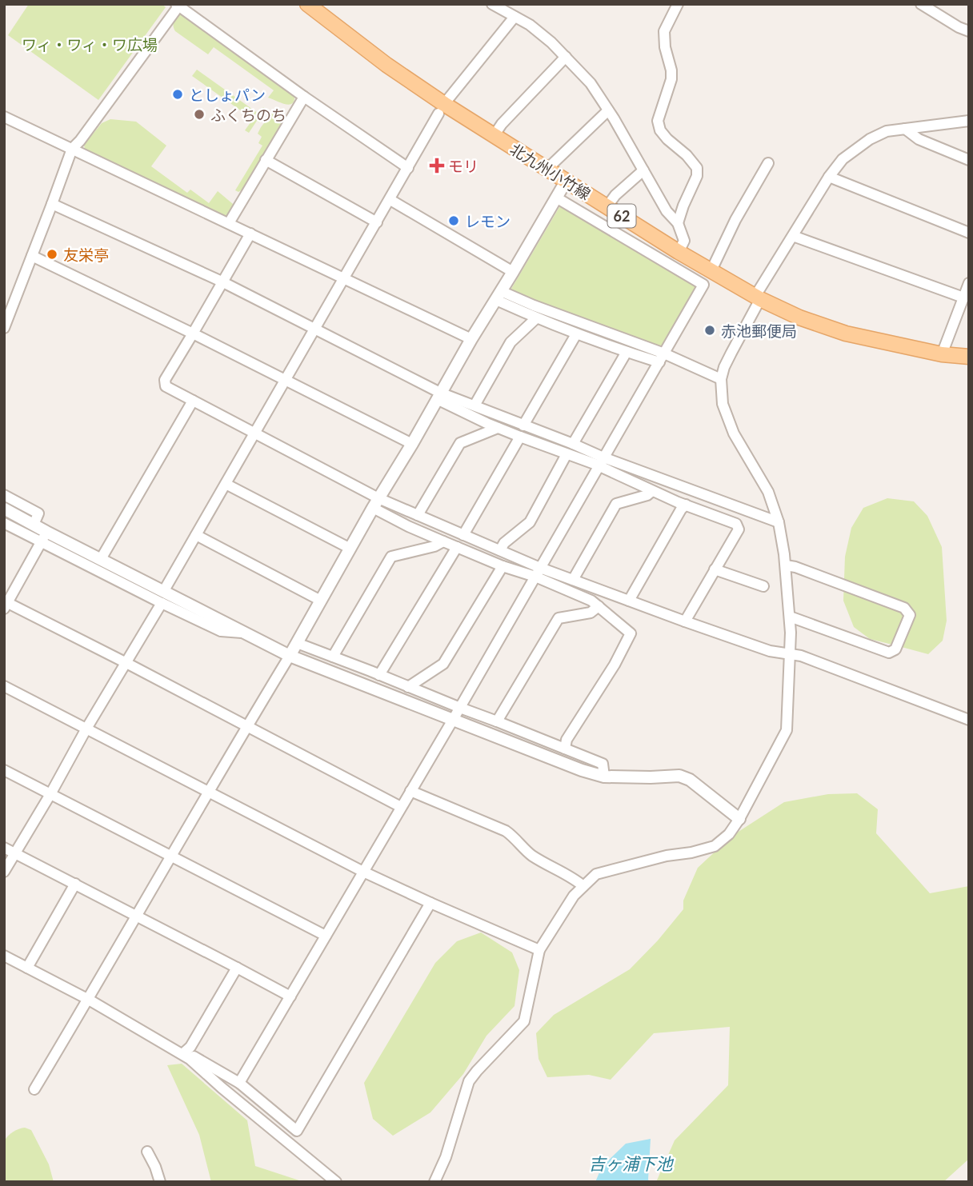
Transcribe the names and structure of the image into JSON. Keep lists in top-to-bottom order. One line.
{"streets":{"main road":["北九州小竹線","62"]},"water":["吉ヶ浦下池"],"parks":["ワィ・ワィ・ワ広場"],"places":{"other":["としょパン","ふくちのち","レモン","友栄亭","赤池郵便局"],"health":["モリ"]}}
